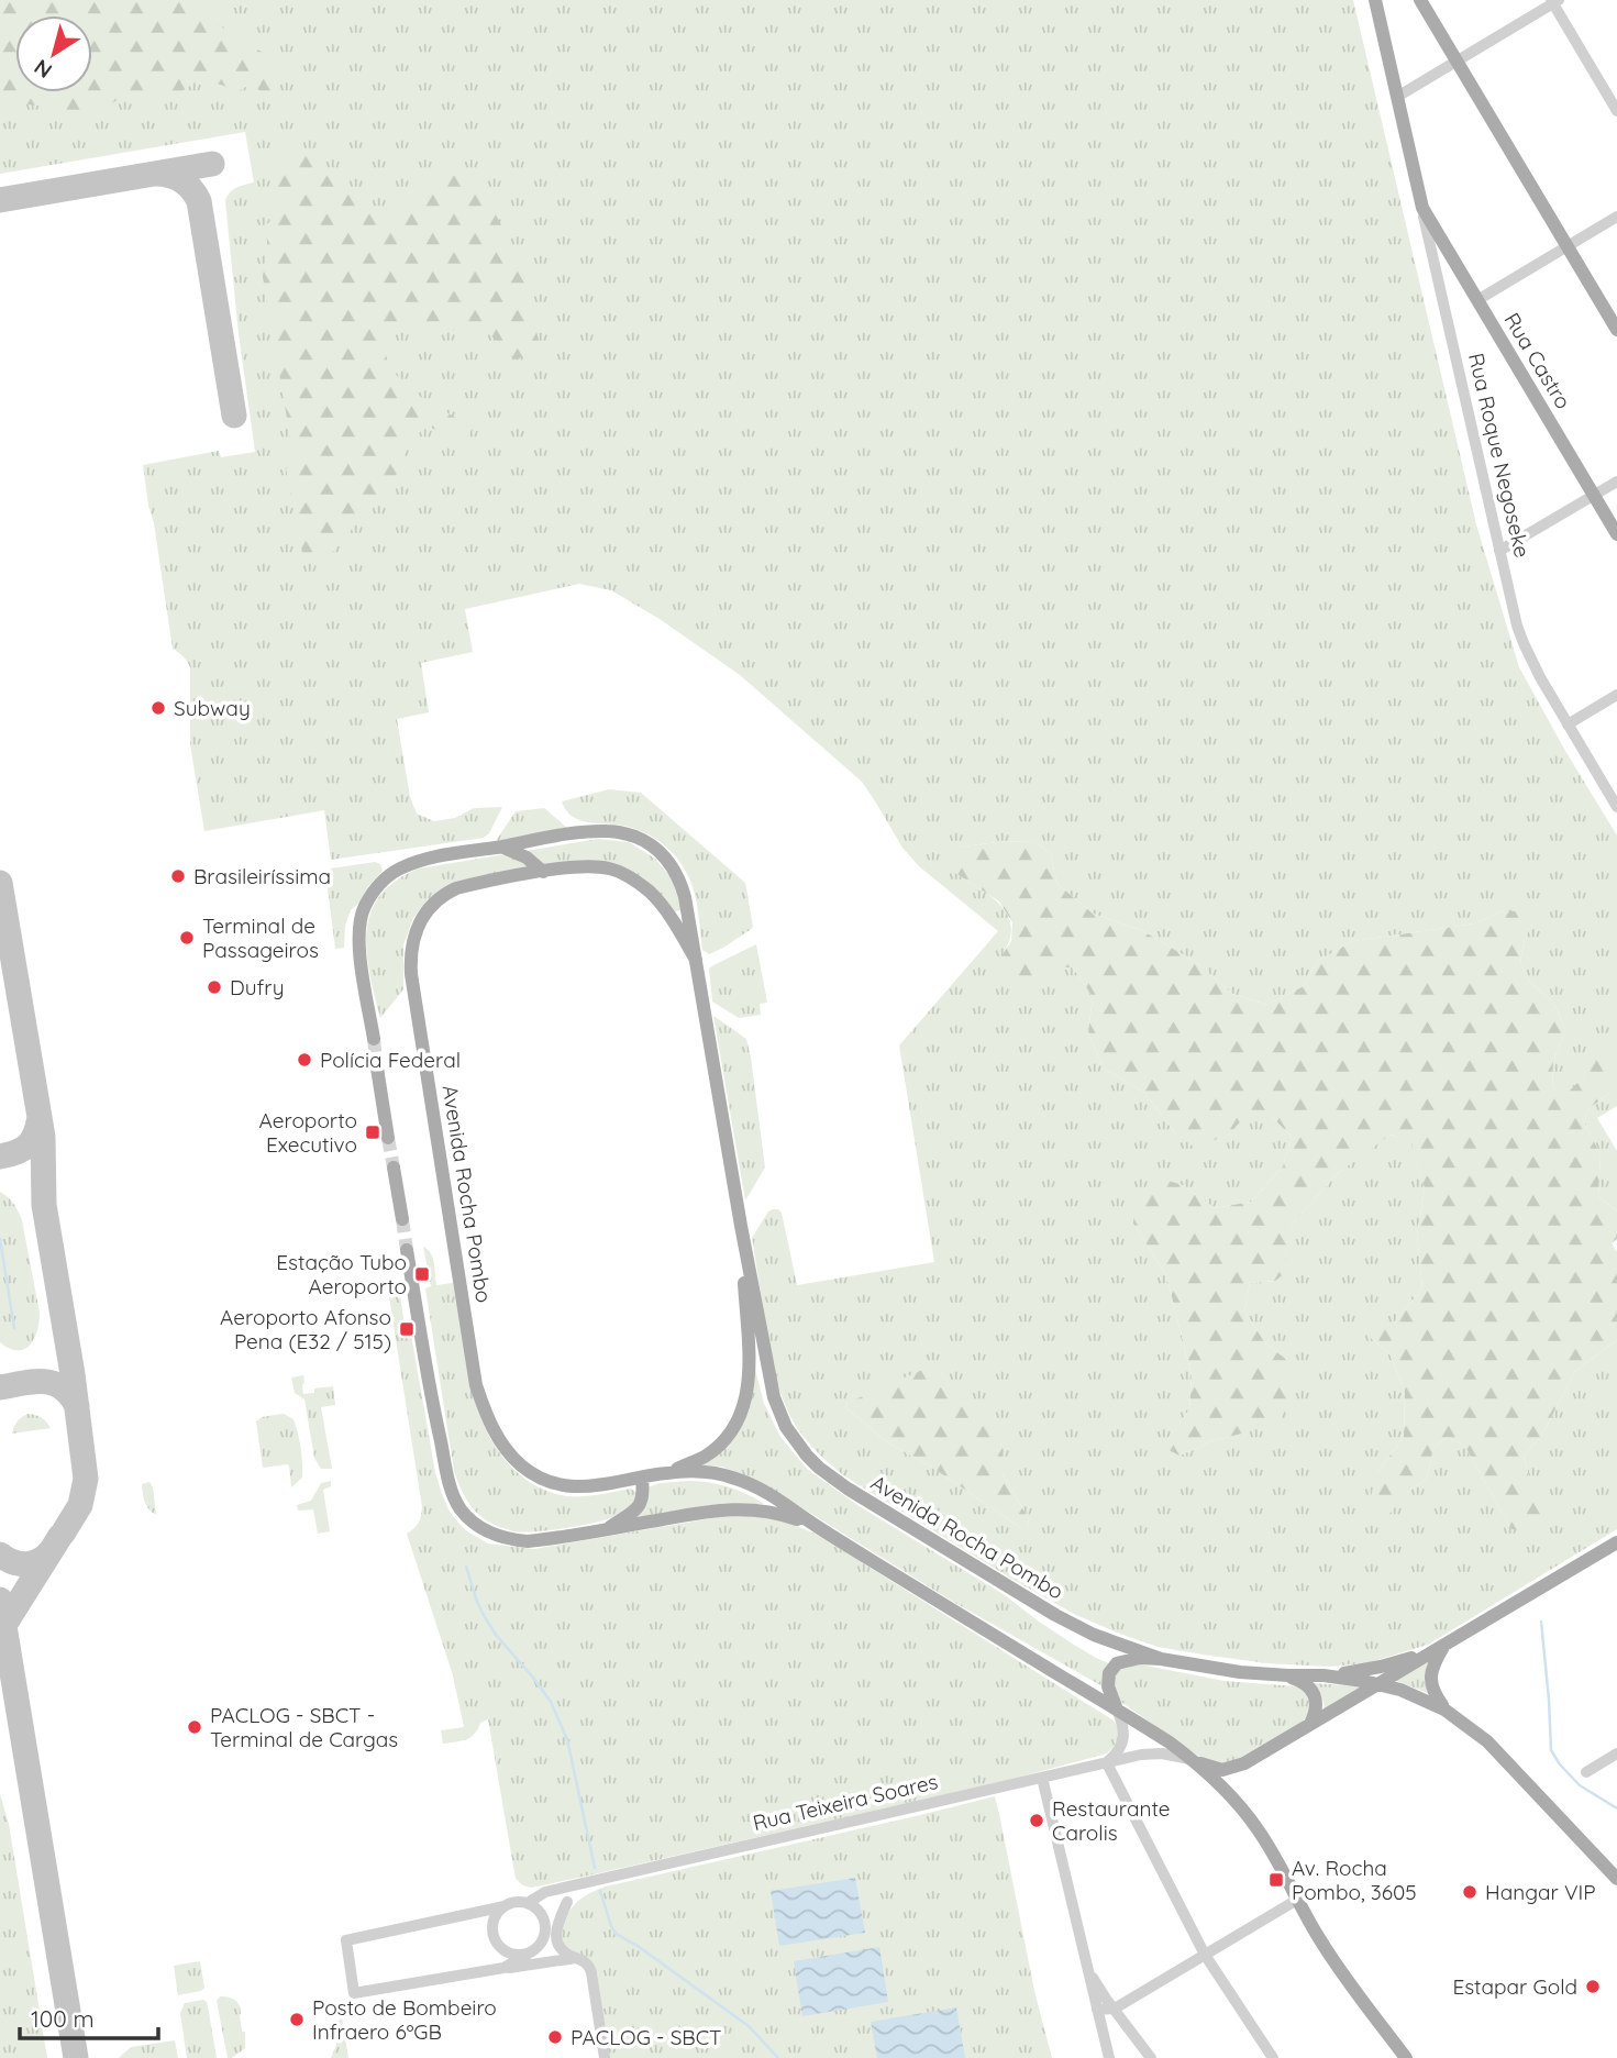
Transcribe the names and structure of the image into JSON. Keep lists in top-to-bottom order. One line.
{"streets":{"main road":["Rua Castro","Rua Roque Negoseke","Avenida Rocha Pombo","Rua Teixeira Soares"]},"crossings":[["Rua Castro","Rua Roque Negoseke"],["Avenida Rocha Pombo","Rua Teixeira Soares"]],"places":{"other":["Subway","Brasileiríssima","Terminal de Passageiros","Dufry","Polícia Federal","PACLOG - SBCT - Terminal de Cargas","Restaurante Carolis","Hangar VIP","Estapar Gold","Posto de Bombeiro Infraero 6ºGB","PACLOG - SBCT"],"transit":["Aeroporto Executivo","Estação Tubo Aeroporto","Aeroporto Afonso Pena (E32 / 515)","Av. Rocha Pombo, 3605"]},"scale_bar":"100 m","north":"bottom left"}
